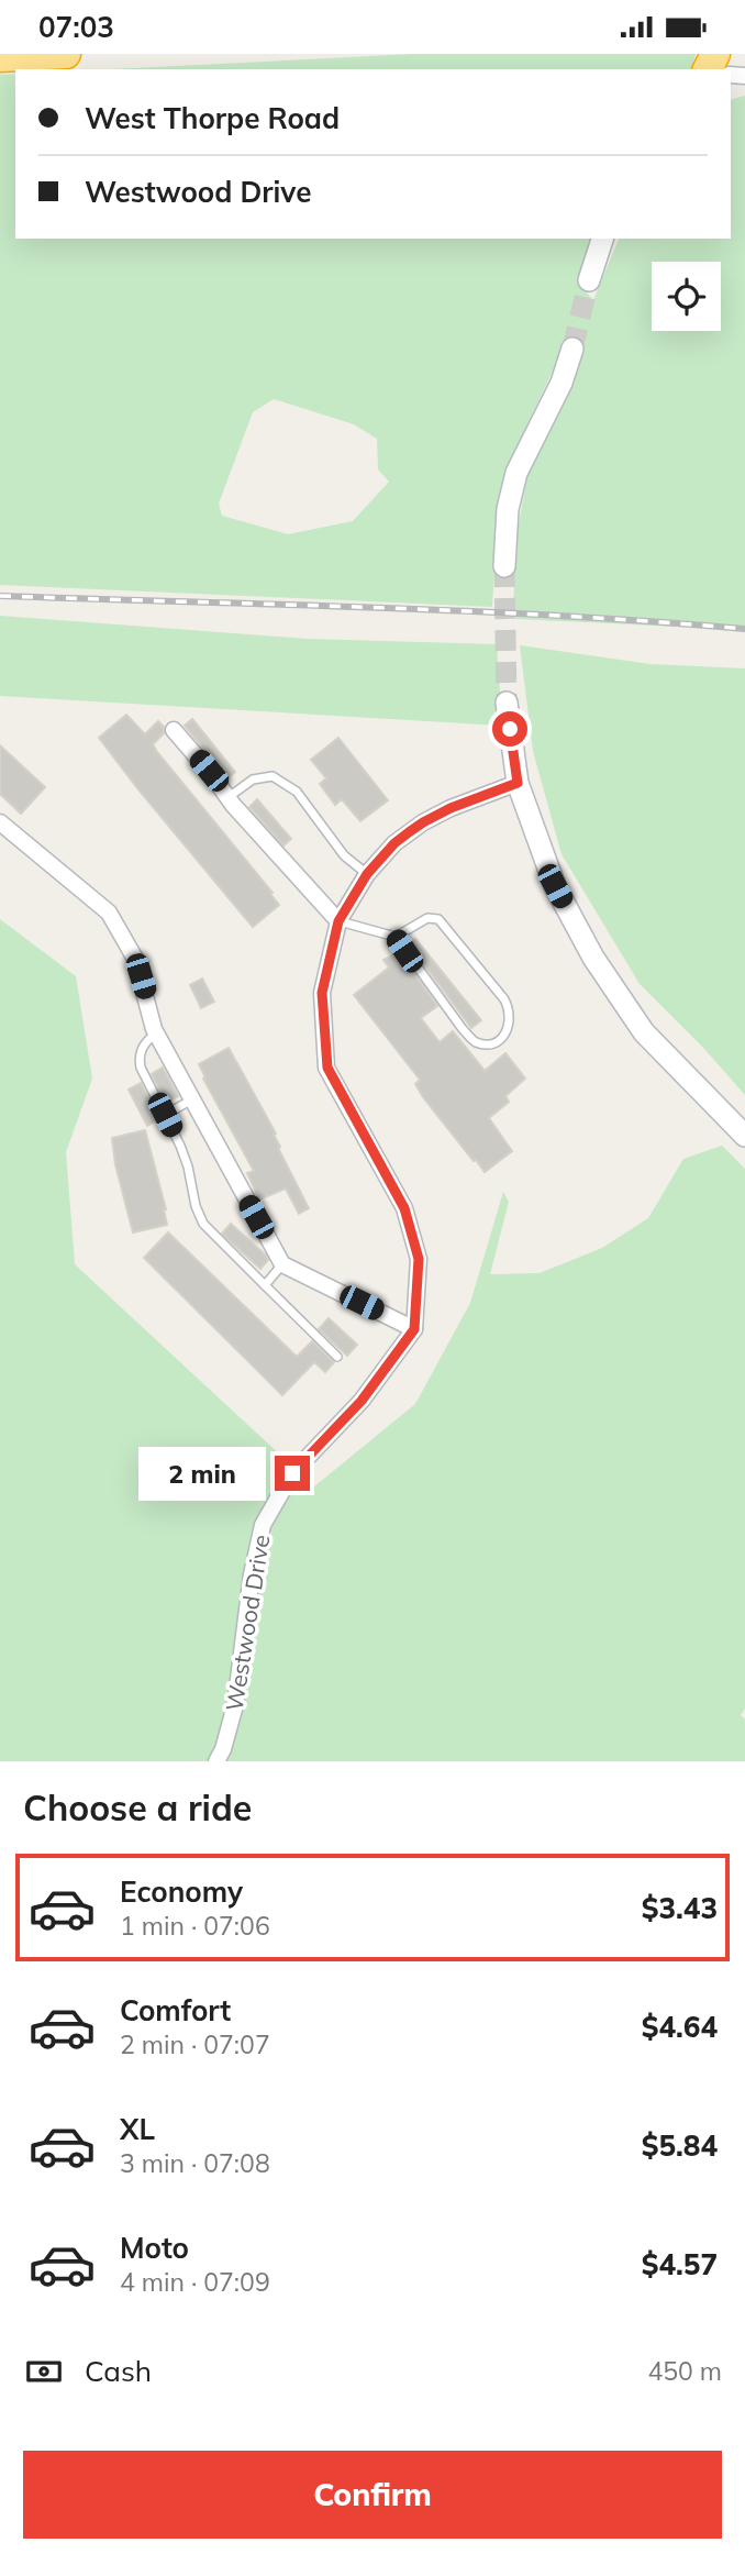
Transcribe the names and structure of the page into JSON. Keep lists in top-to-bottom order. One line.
{"streets":{"street":["Westwood Drive"]},"page":{"status":"07:03","banner":["West Thorpe Road","Westwood Drive"],"bubble":"2 min","heading":"Choose a ride","list":[{"name":"Economy","note":"1 min · 07:06","value":"$3.43"},{"name":"Comfort","note":"2 min · 07:07","value":"$4.64"},{"name":"XL","note":"3 min · 07:08","value":"$5.84"},{"name":"Moto","note":"4 min · 07:09","value":"$4.57"}],"pay":["Cash","450 m"],"buttons":"Confirm"}}
